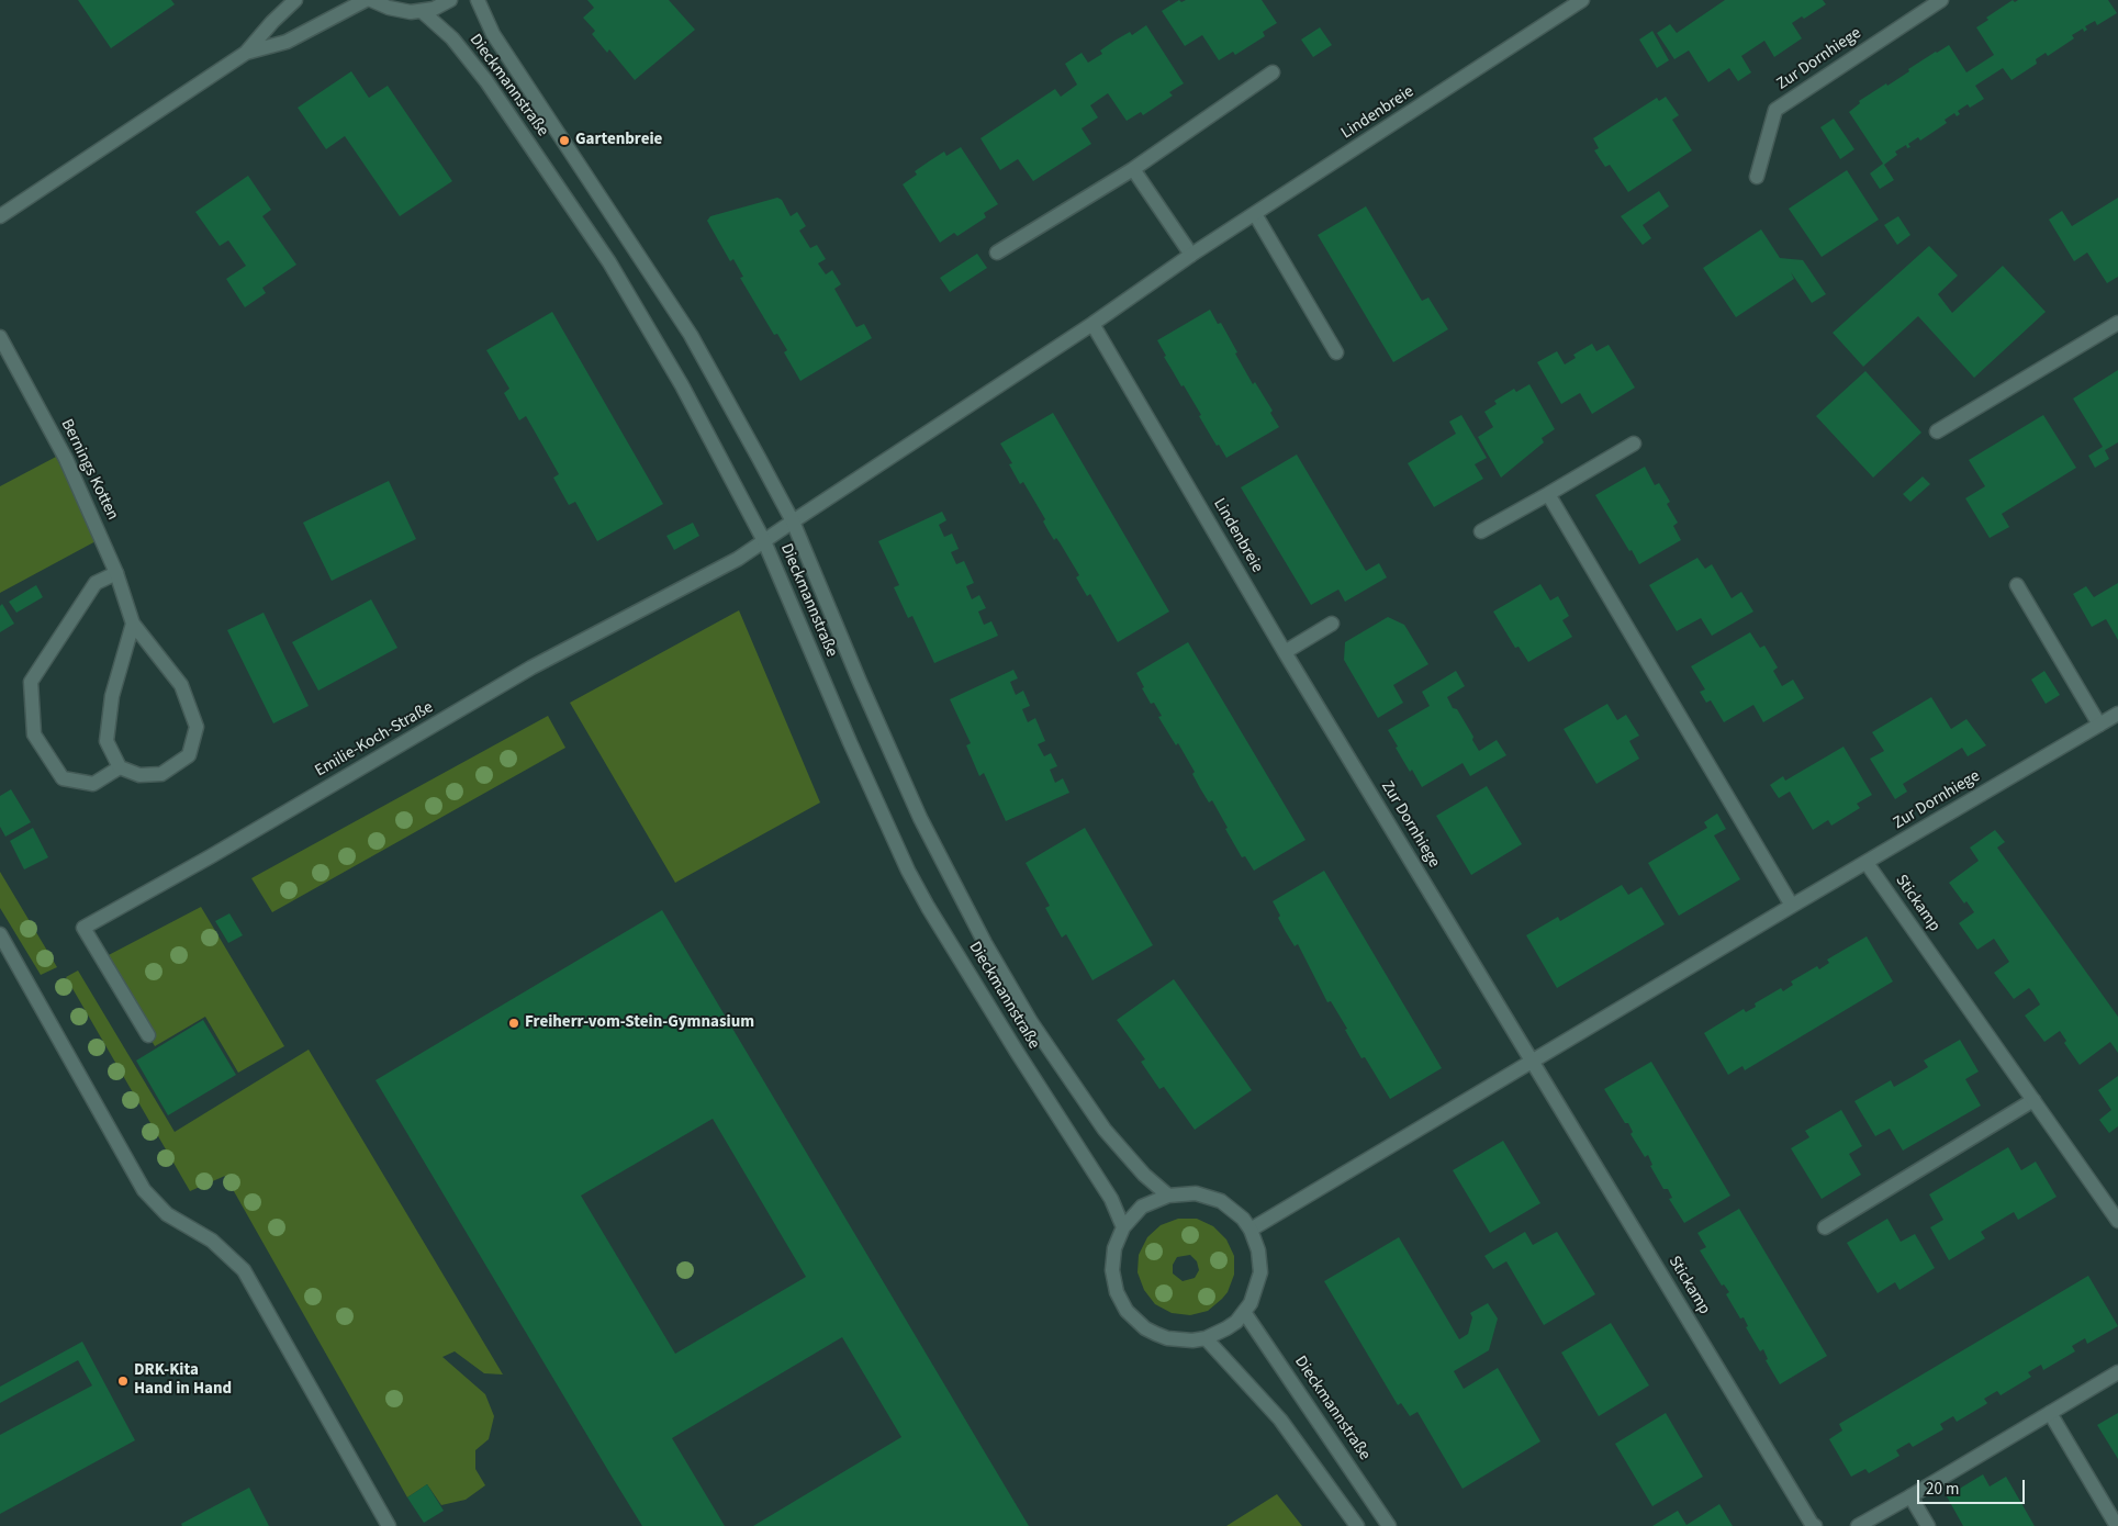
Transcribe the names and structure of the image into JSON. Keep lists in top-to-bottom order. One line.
{"streets":{"street":["Zur Dornhiege","Dieckmannstraße","Lindenbreie","Bernings Kotten","Emilie-Koch-Straße","Stickamp"]},"crossings":[["Zur Dornhiege","Dieckmannstraße"],["Zur Dornhiege","Lindenbreie"],["Zur Dornhiege","Stickamp"],["Dieckmannstraße","Lindenbreie"],["Dieckmannstraße","Emilie-Koch-Straße"],["Lindenbreie","Emilie-Koch-Straße"]],"places":["Gartenbreie","Freiherr-vom-Stein-Gymnasium","DRK-Kita Hand in Hand"],"scale_bar":"20 m"}
